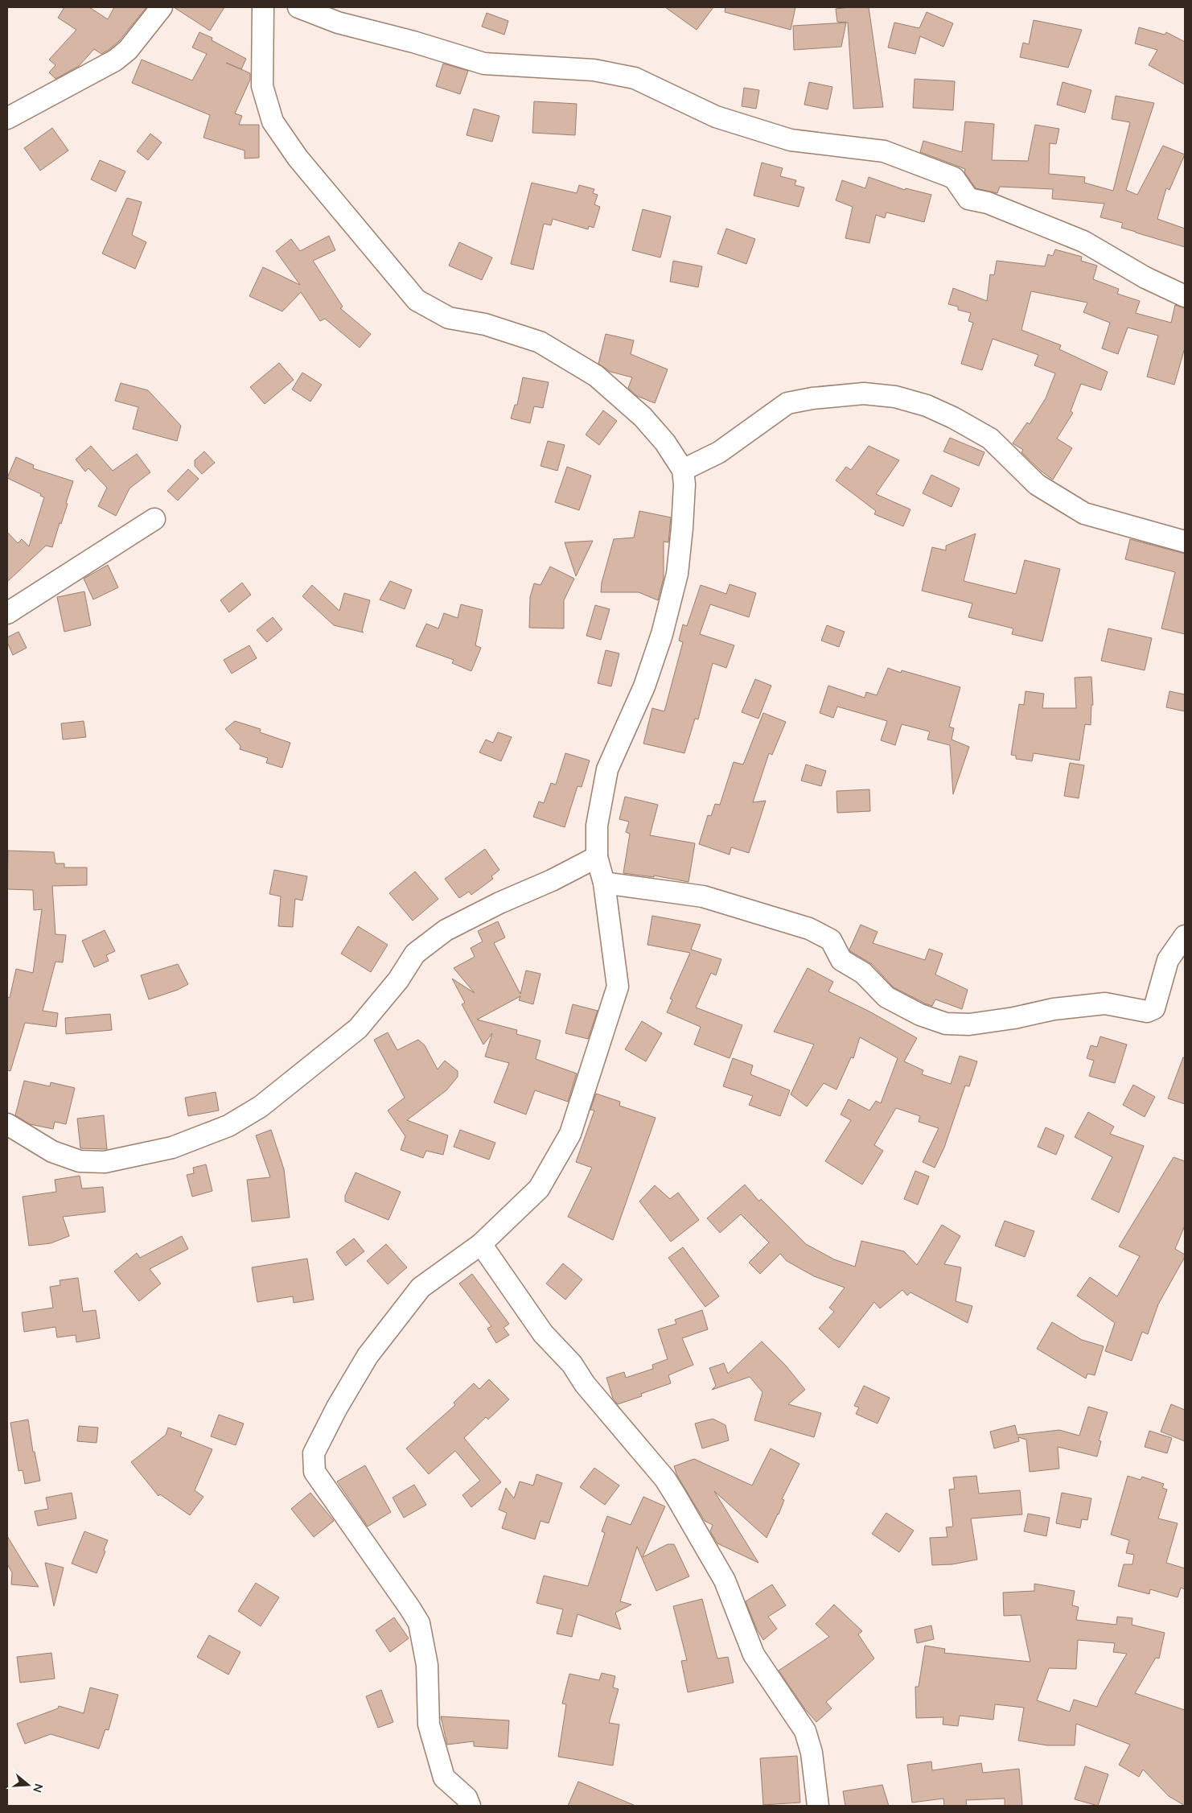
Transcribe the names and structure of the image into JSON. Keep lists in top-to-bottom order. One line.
{"north":"right"}
